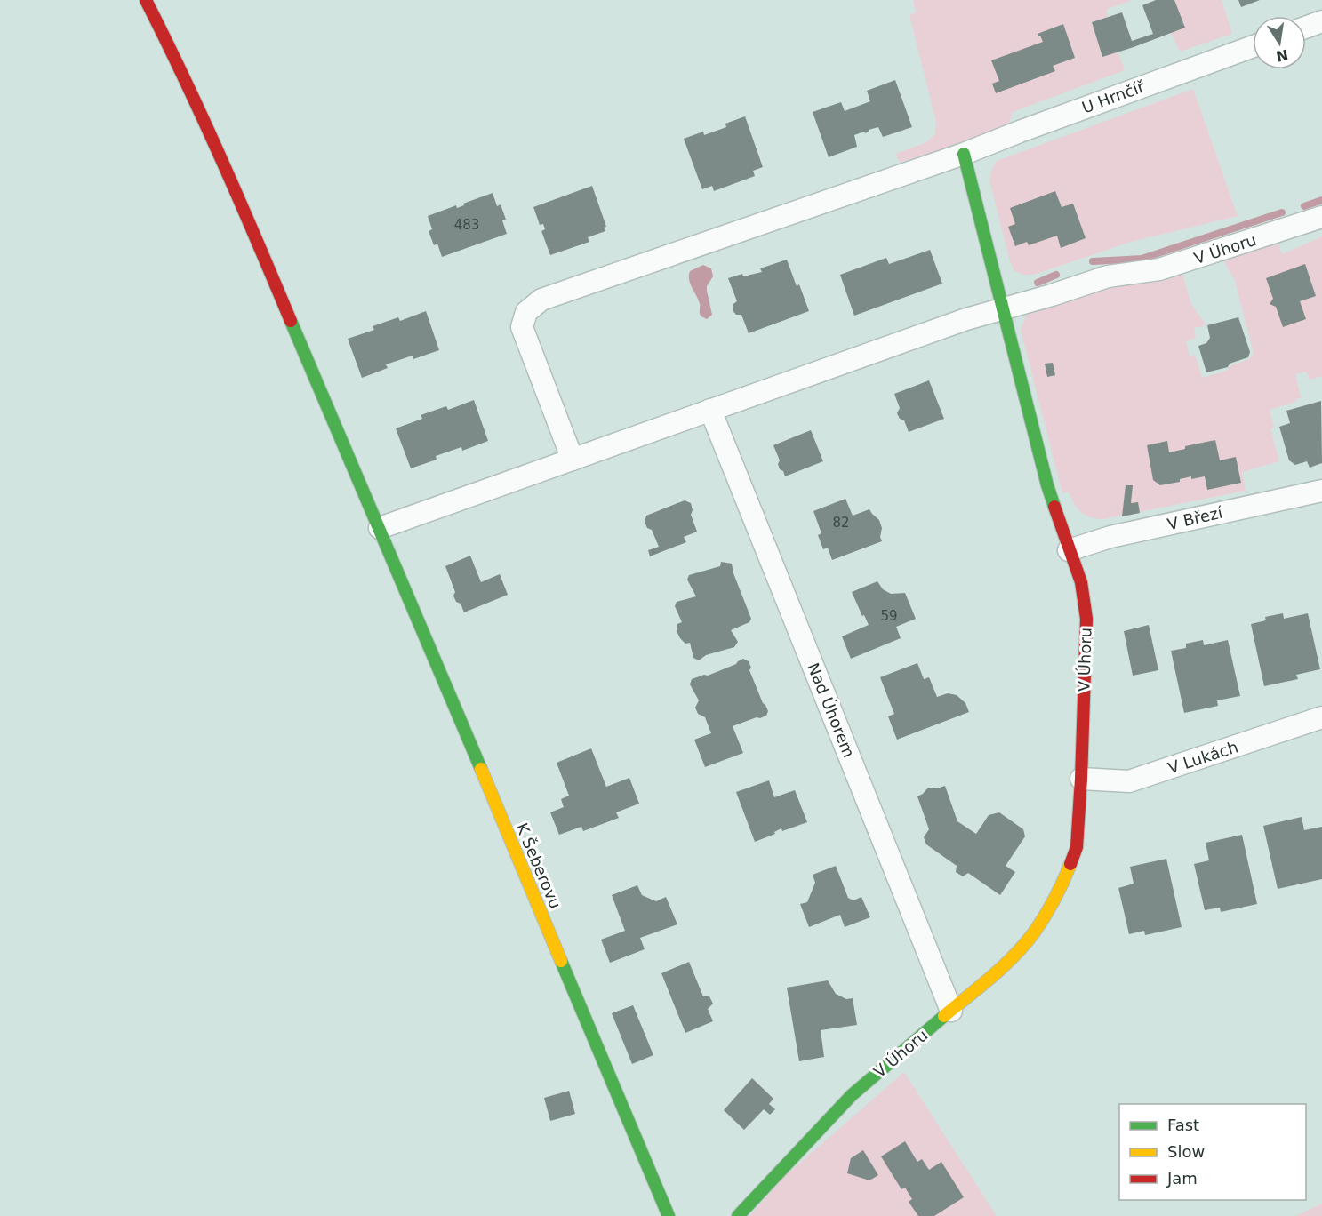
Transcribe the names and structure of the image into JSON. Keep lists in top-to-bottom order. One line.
{"streets":{"street":["U Hrnčíř","V Úhoru","V Březí","Nad Úhorem","V Lukách","K Šeberovu"]},"crossings":[["V Úhoru","V Březí"],["V Úhoru","Nad Úhorem"],["V Úhoru","V Lukách"]],"house_numbers":["483","82","59"],"legend":["Fast","Slow","Jam"],"north":"bottom"}
